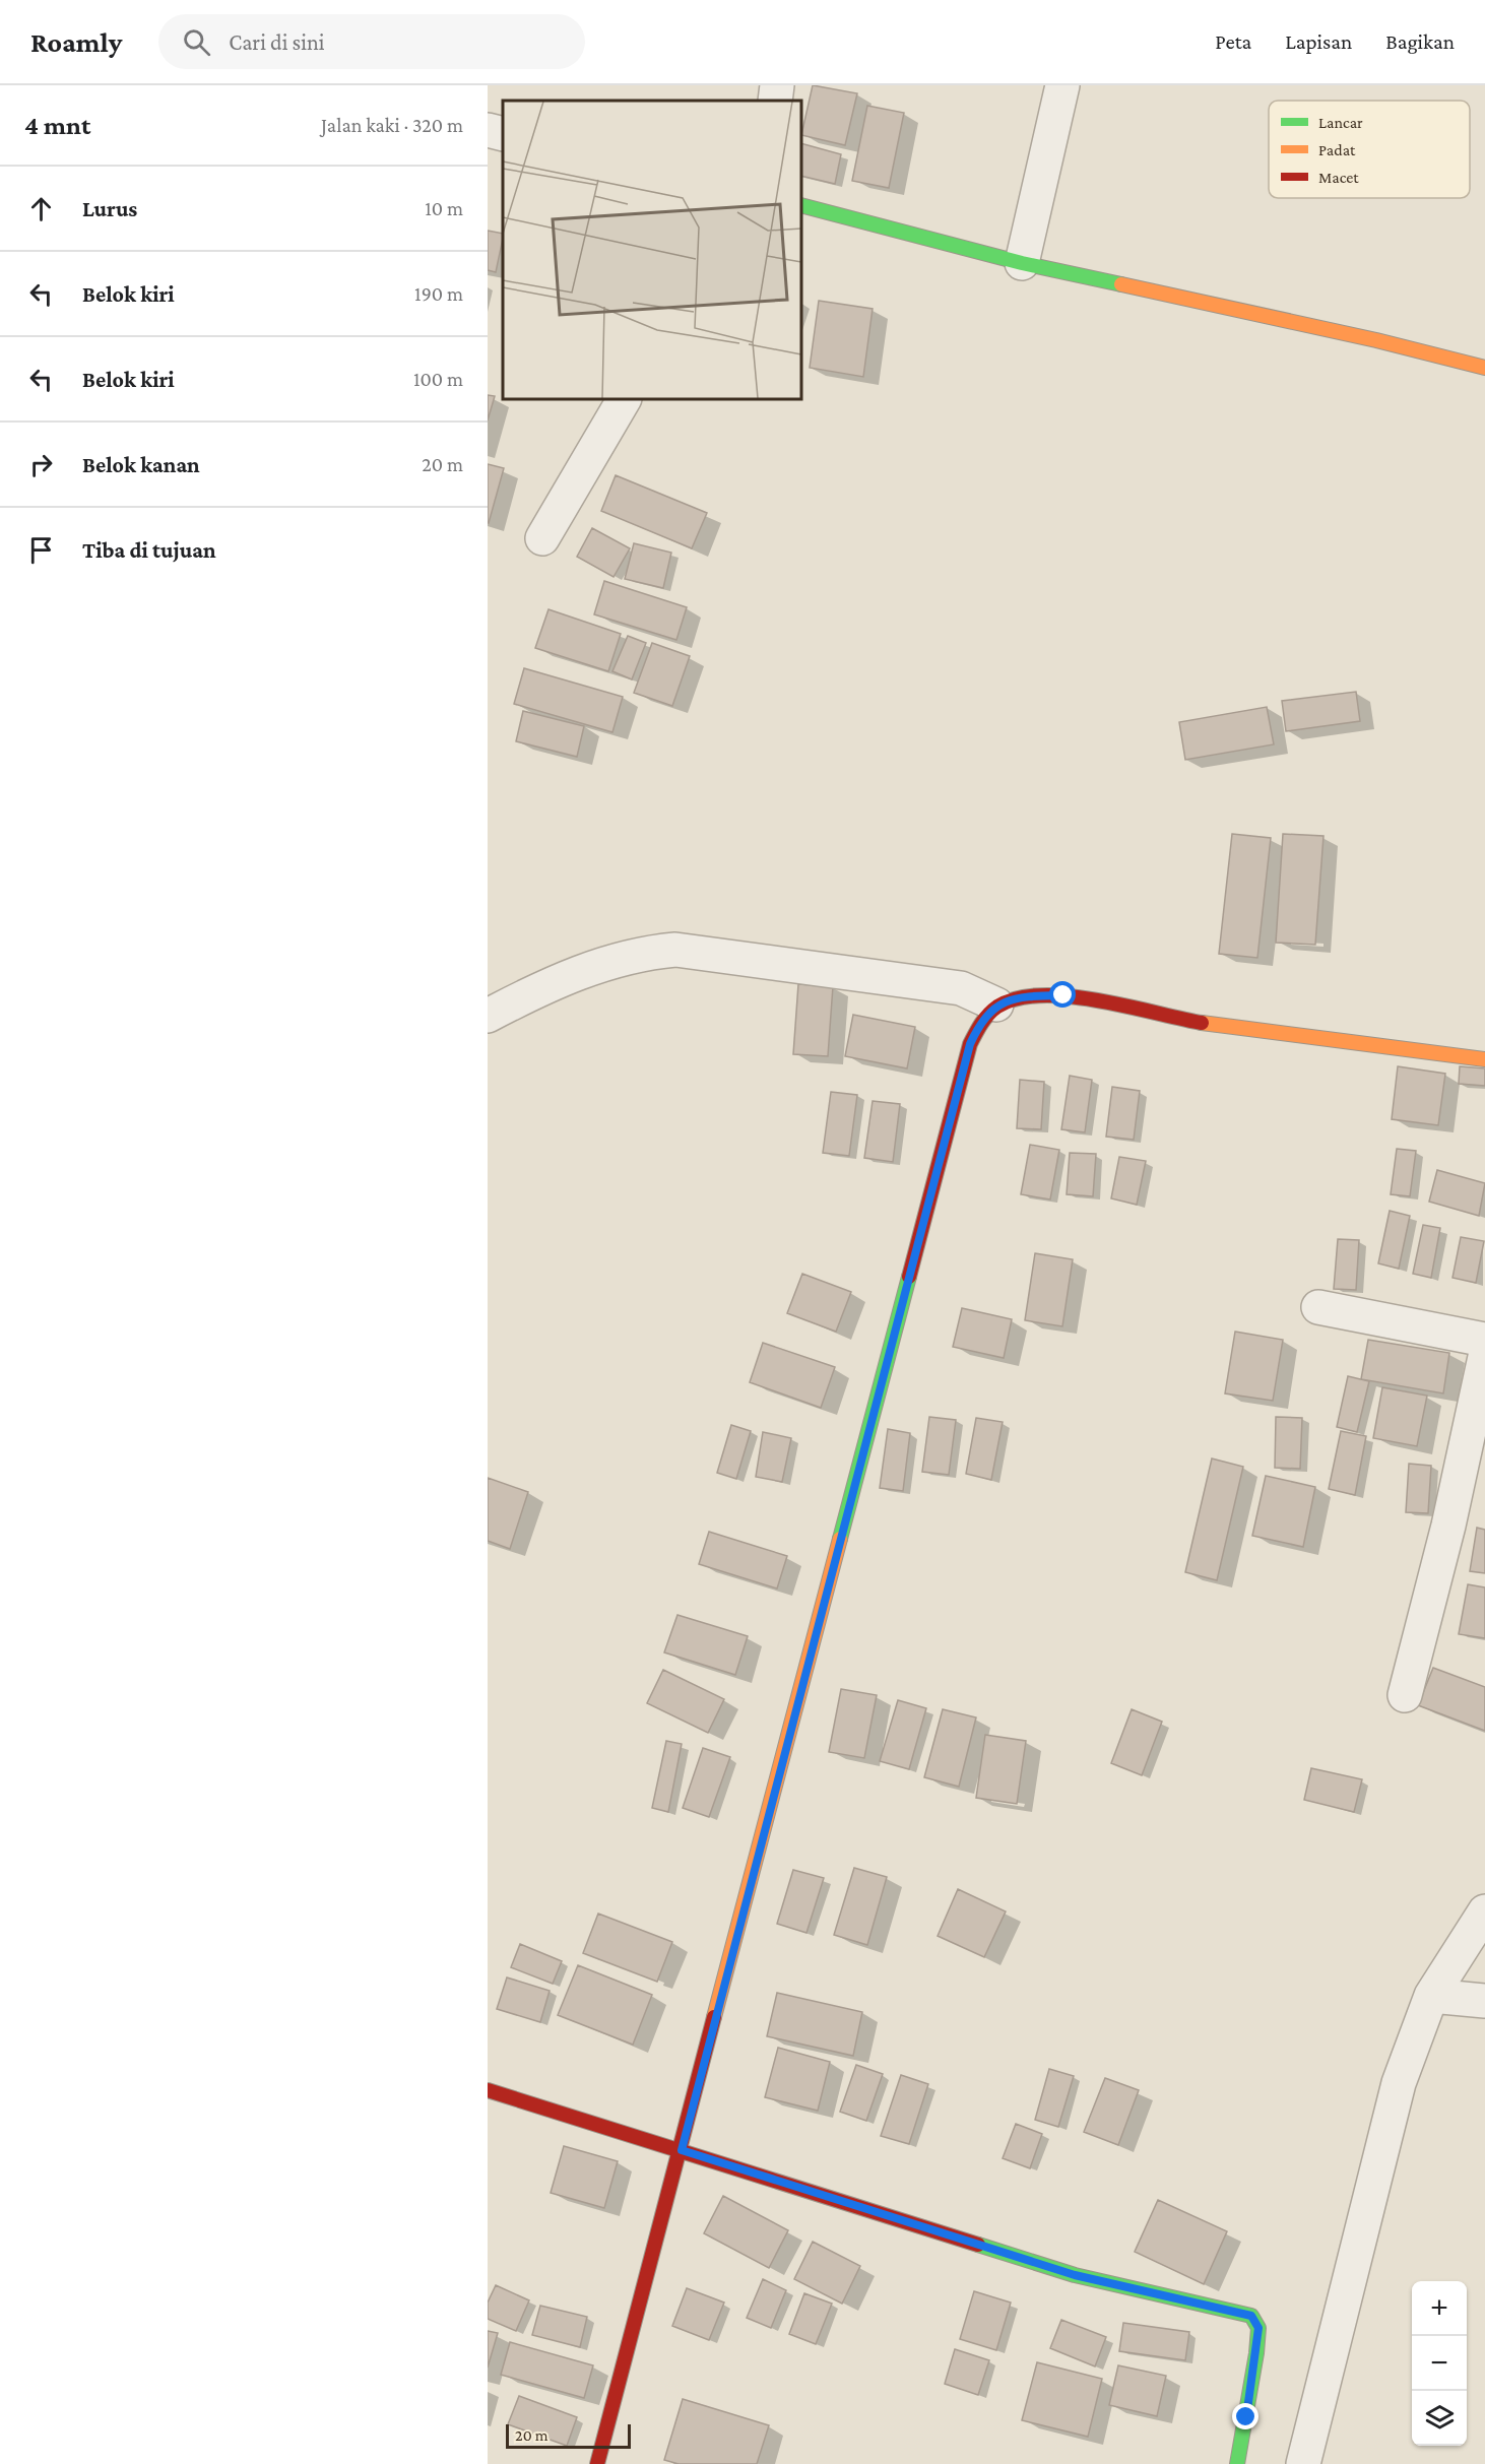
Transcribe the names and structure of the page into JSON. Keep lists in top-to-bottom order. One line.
{"legend":["Lancar","Padat","Macet"],"scale_bar":"20 m","page":{"header":"Roamly","search":"Cari di sini","nav":["Peta","Lapisan","Bagikan"],"heading":["4 mnt","Jalan kaki · 320 m"],"list":[["Lurus","10 m"],["Belok kiri","190 m"],["Belok kiri","100 m"],["Belok kanan","20 m"],"Tiba di tujuan"],"map_buttons":["+","−"],"scale":"20 m"}}
